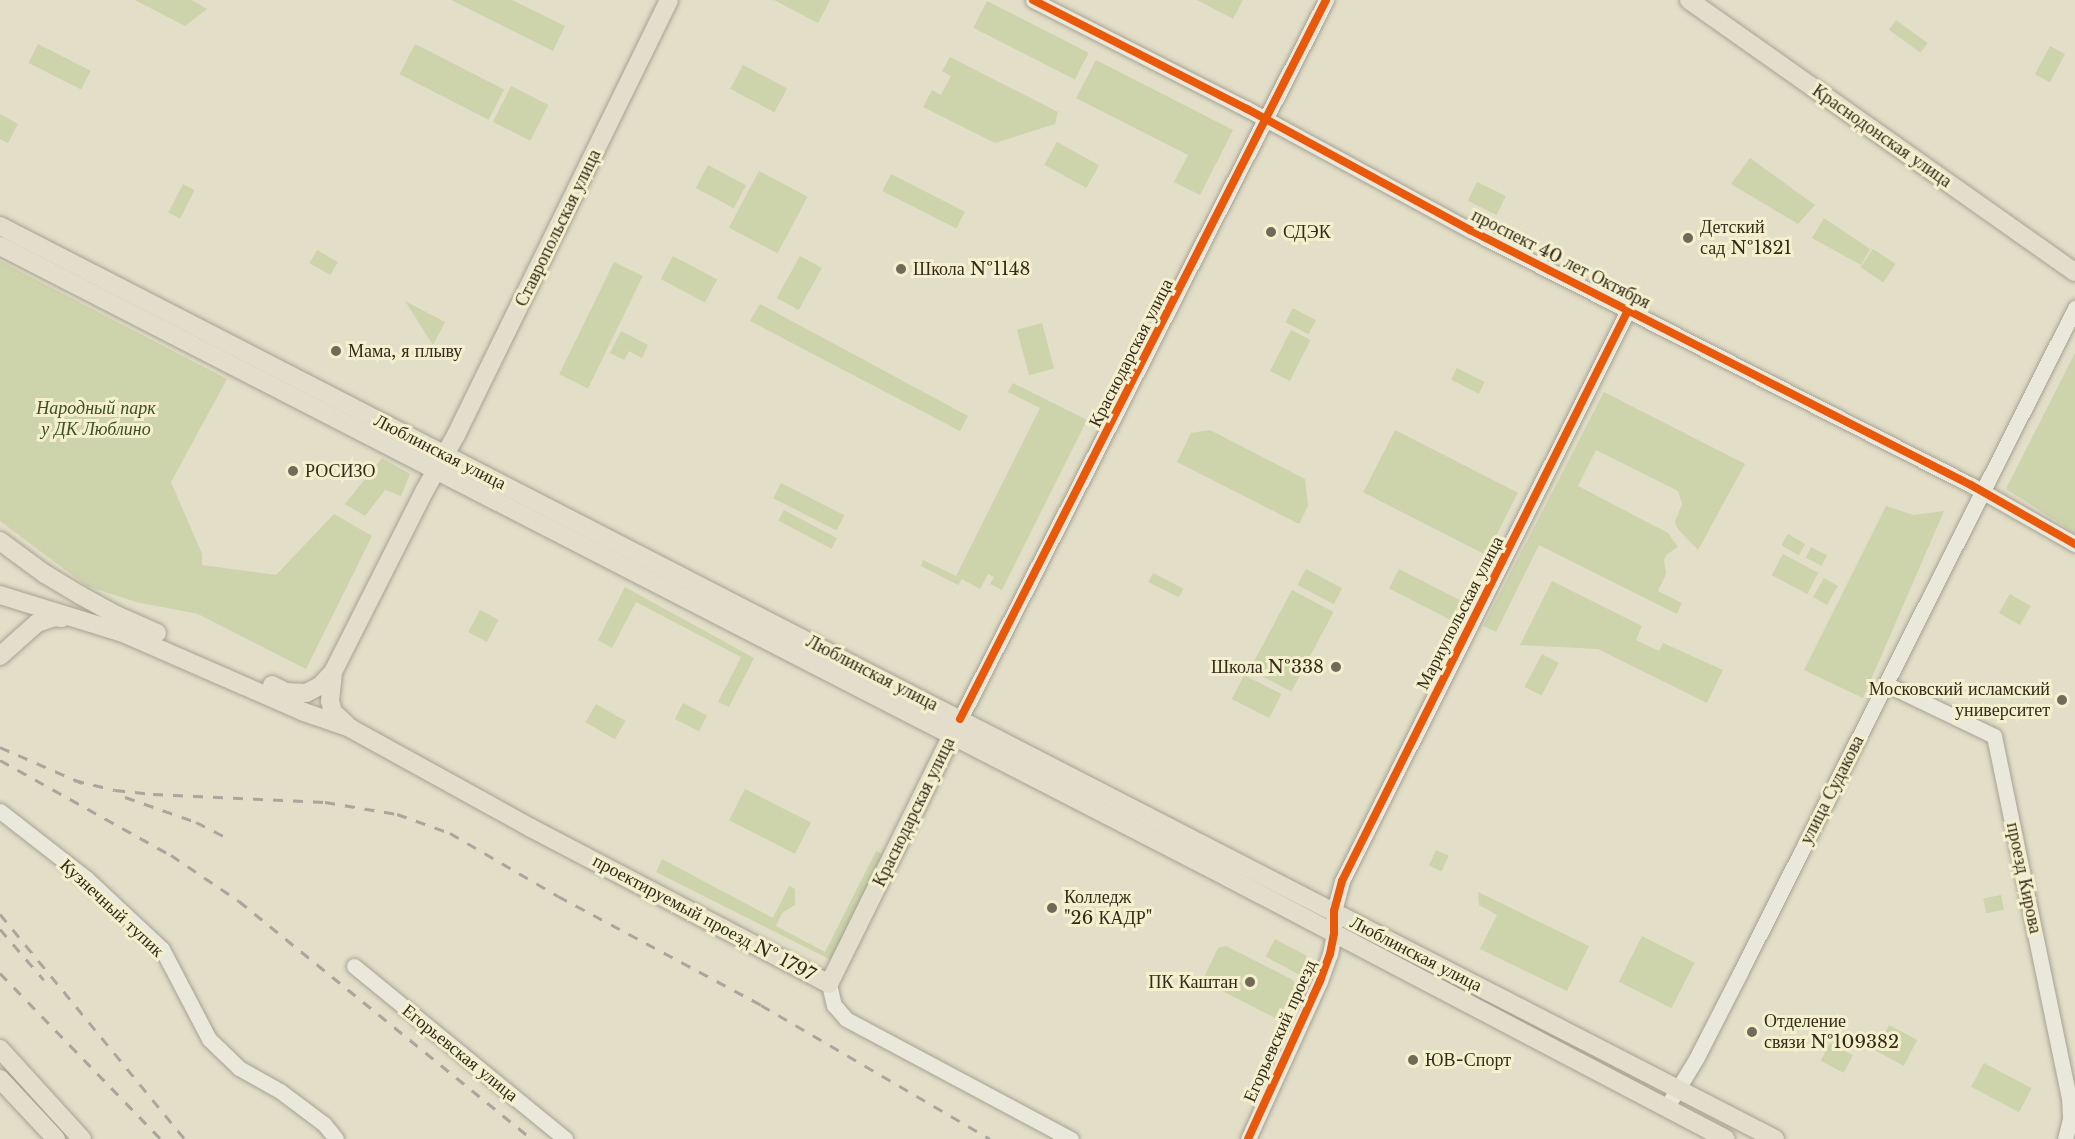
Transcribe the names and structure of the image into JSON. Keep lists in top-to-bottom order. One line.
{"streets":{"main road":["Краснодонская улица","Ставропольская улица","Краснодарская улица","Люблинская улица","проектируемый проезд № 1797"],"street":["проспект 40 лет Октября","Мариупольская улица","улица Судакова","проезд Кирова","Кузнечный тупик","Егорьевский проезд","Егорьевская улица"]},"crossings":[["Ставропольская улица","Люблинская улица"],["проспект 40 лет Октября","Краснодарская улица"],["проспект 40 лет Октября","Мариупольская улица"],["проспект 40 лет Октября","улица Судакова"],["Краснодарская улица","Люблинская улица"],["Краснодарская улица","проектируемый проезд № 1797"],["Люблинская улица","Мариупольская улица"],["Люблинская улица","улица Судакова"],["Люблинская улица","Егорьевский проезд"],["Мариупольская улица","Егорьевский проезд"],["улица Судакова","проезд Кирова"]],"parks":["Народный парк у ДК Люблино"],"places":["СДЭК","Детский сад №1821","Школа №1148","Мама, я плыву","РОСИЗО","Школа №338","Московский исламский университет","Колледж \"26 КАДР\"","ПК Каштан","Отделение связи №109382","ЮВ-Спорт"]}
